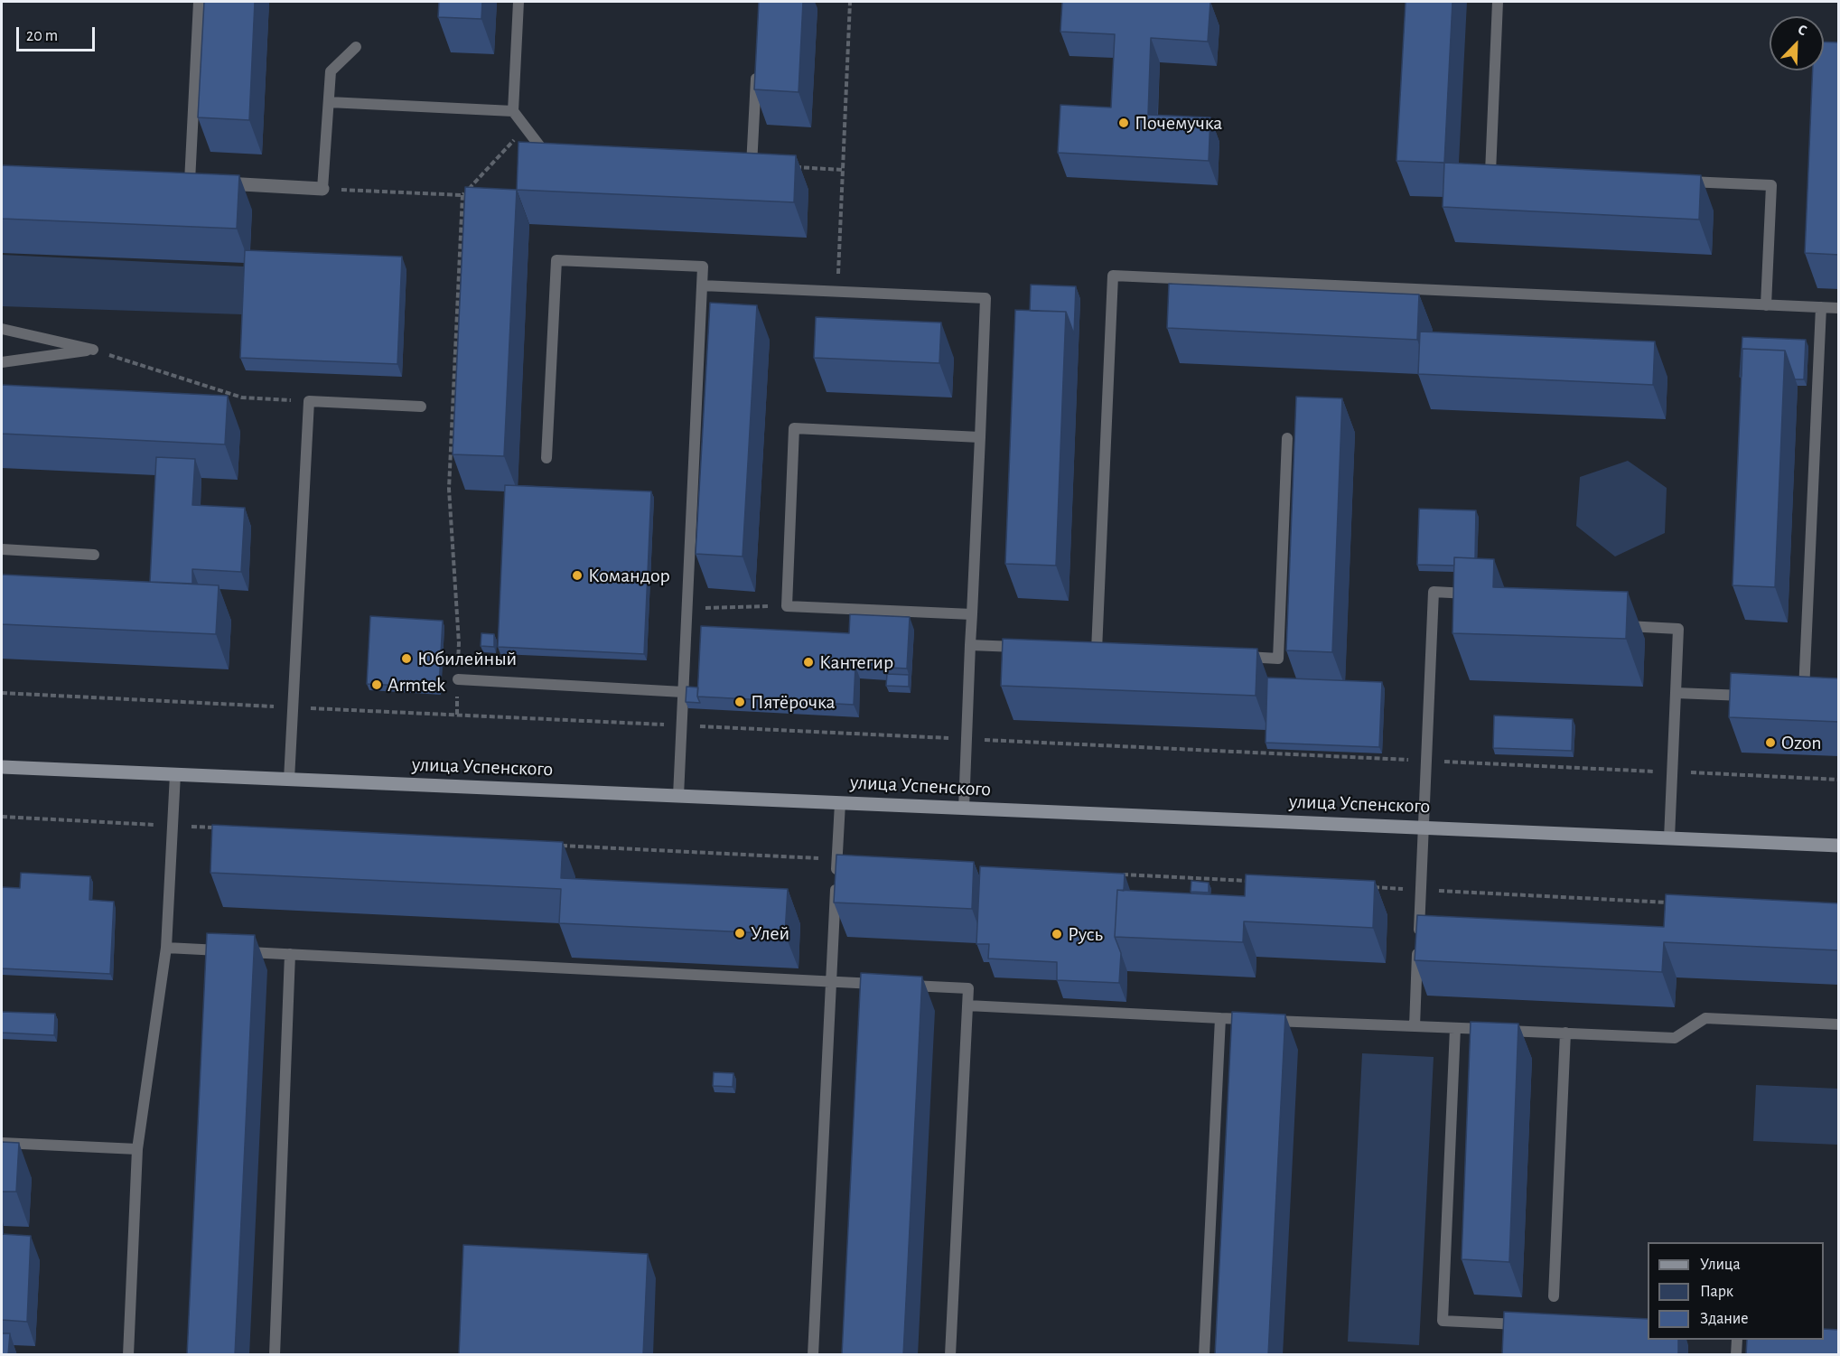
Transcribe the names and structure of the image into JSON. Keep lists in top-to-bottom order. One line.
{"streets":{"street":["улица Успенского"]},"places":["Почемучка","Командор","Юбилейный","Кантегир","Armtek","Пятёрочка","Ozon","Улей","Русь"],"legend":["Улица","Парк","Здание"],"scale_bar":"20 m","north":"top right"}
